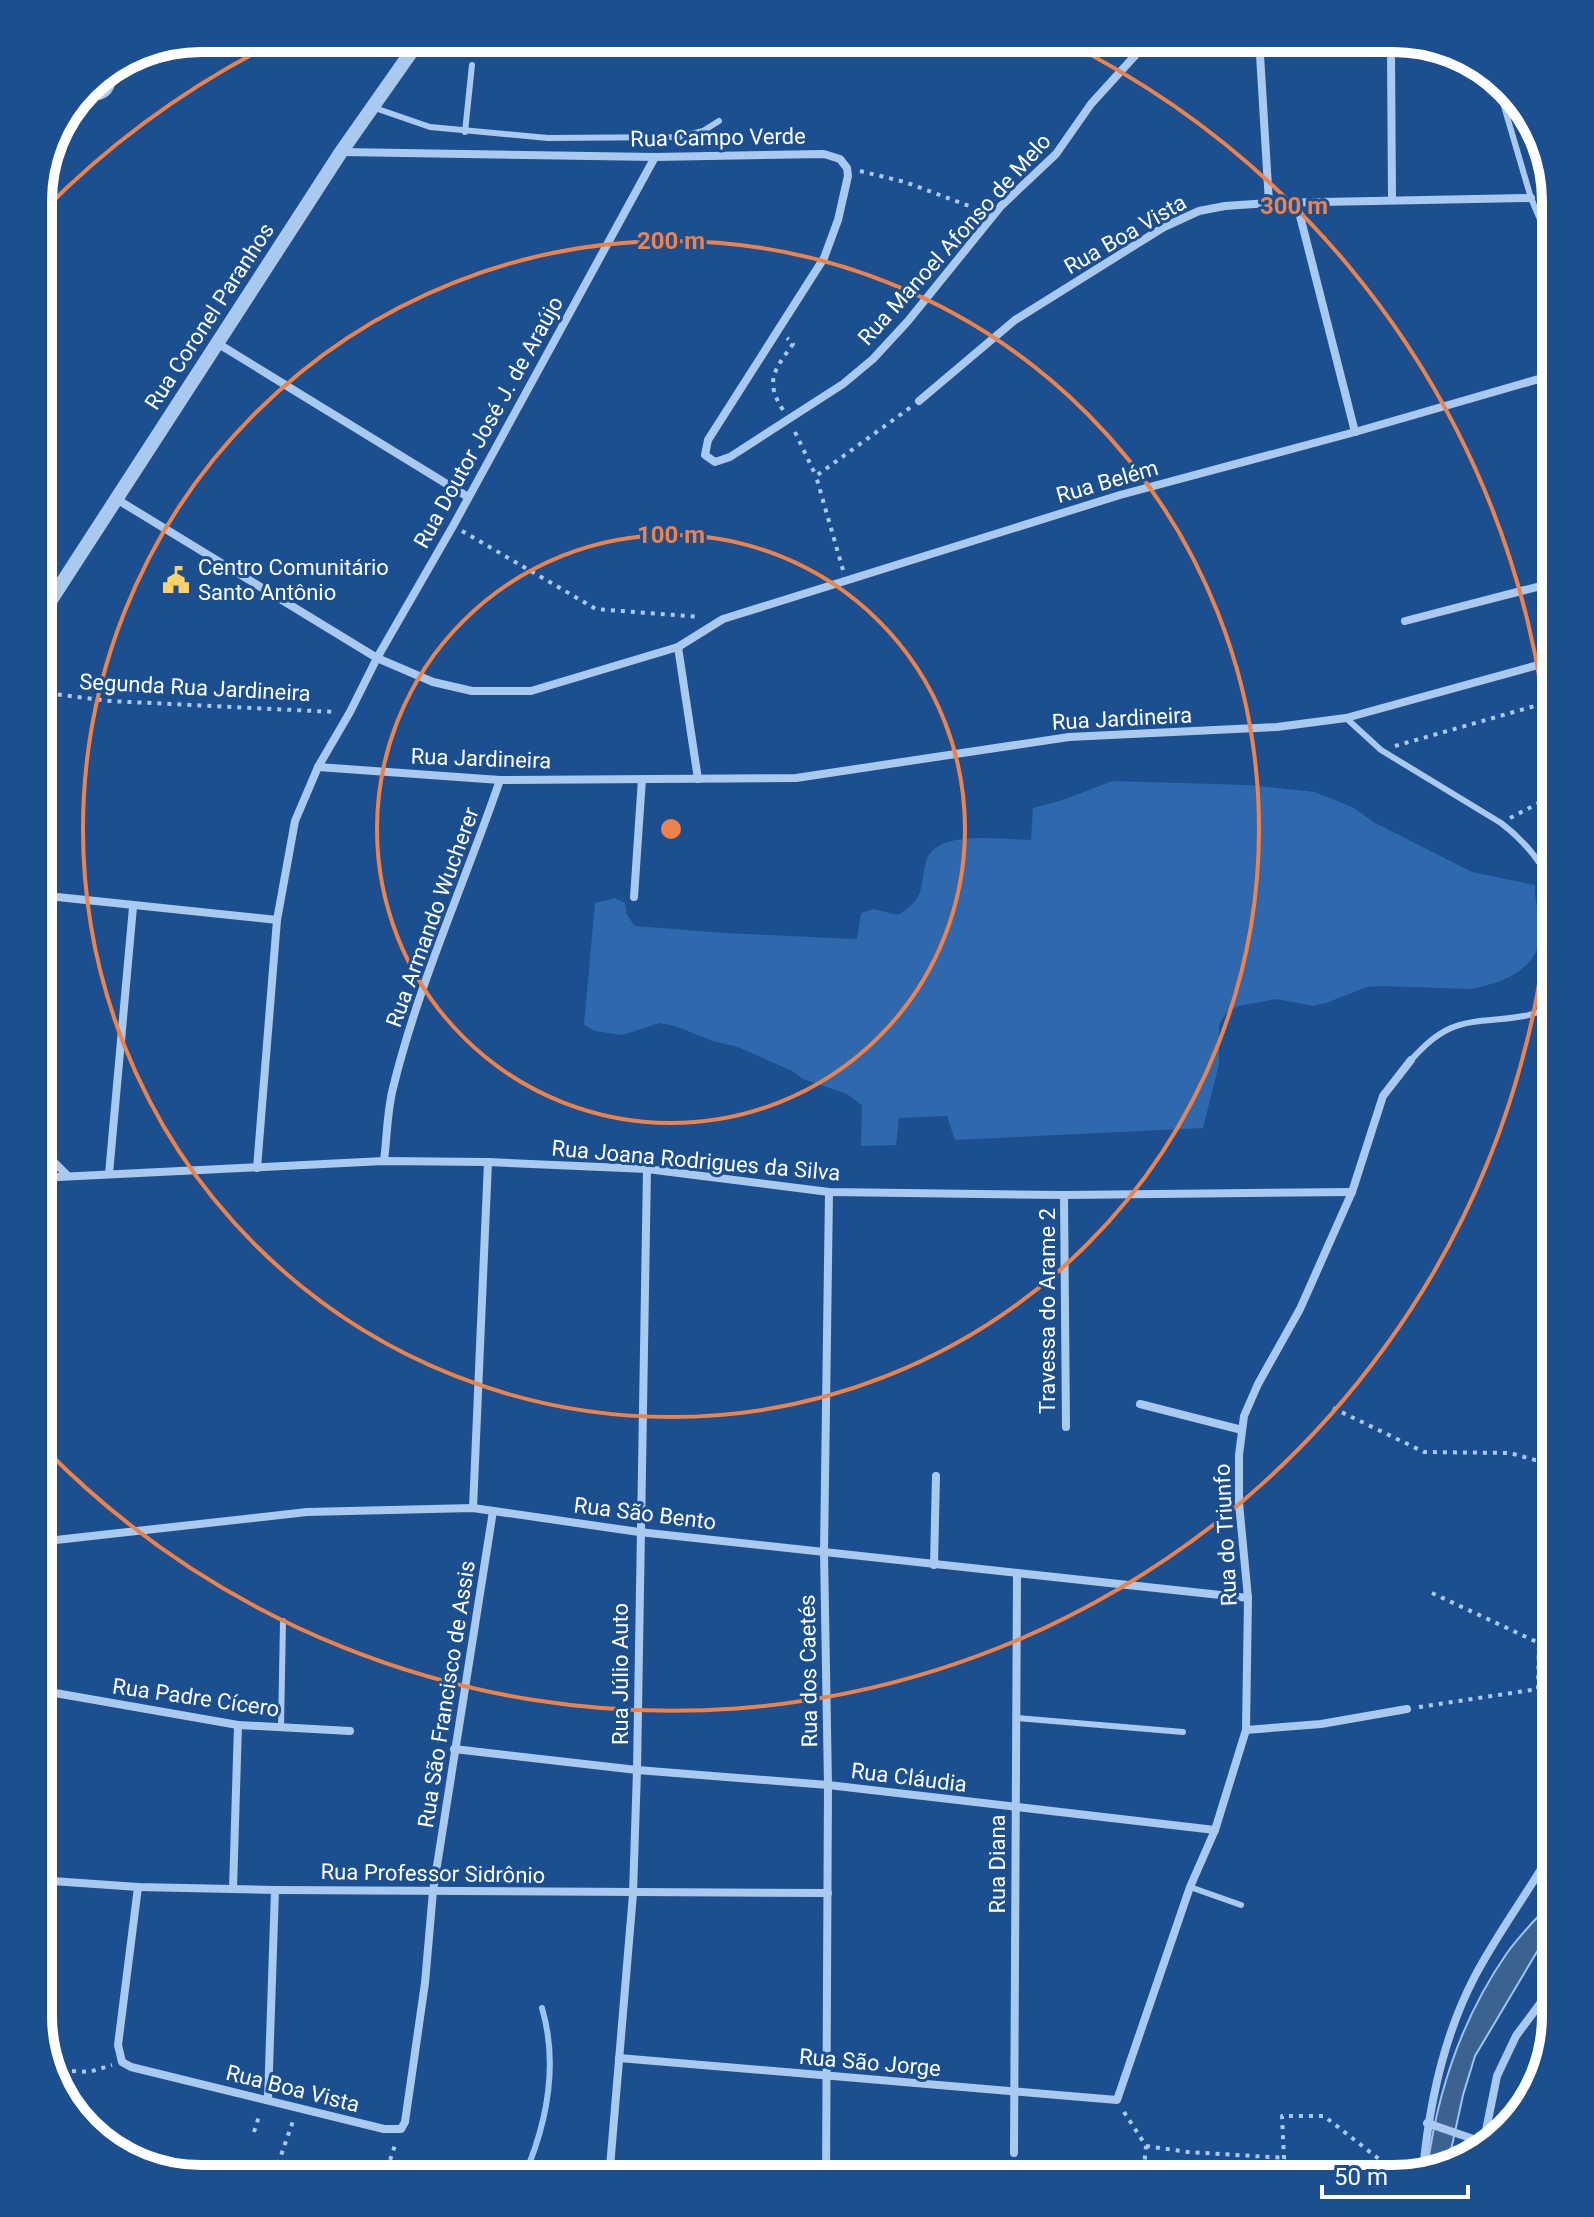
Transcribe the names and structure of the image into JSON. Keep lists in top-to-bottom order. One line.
{"streets":{"street":["Rua Campo Verde","Rua Boa Vista","Rua Manoel Afonso de Melo","Rua Coronel Paranhos","Rua Doutor José J. de Araújo","Rua Belém","Rua Jardineira","Rua Armando Wucherer","Rua Joana Rodrigues da Silva","Travessa do Arame 2","Rua São Bento","Rua do Triunfo","Rua dos Caetés","Rua Júlio Auto","Rua São Francisco de Assis","Rua Padre Cícero","Rua Cláudia","Rua Diana","Rua Professor Sidrônio","Rua São Jorge"],"path":["Segunda Rua Jardineira"]},"crossings":[["Rua Campo Verde","Rua Coronel Paranhos"],["Rua Campo Verde","Rua Doutor José J. de Araújo"],["Rua Boa Vista","Rua São Francisco de Assis"],["Rua Coronel Paranhos","Rua Belém"],["Rua Doutor José J. de Araújo","Rua Belém"],["Rua Doutor José J. de Araújo","Segunda Rua Jardineira"],["Rua Doutor José J. de Araújo","Rua Jardineira"],["Rua Doutor José J. de Araújo","Rua Joana Rodrigues da Silva"],["Rua Jardineira","Rua Armando Wucherer"],["Rua Armando Wucherer","Rua Joana Rodrigues da Silva"],["Rua Joana Rodrigues da Silva","Travessa do Arame 2"],["Rua Joana Rodrigues da Silva","Rua do Triunfo"],["Rua Joana Rodrigues da Silva","Rua dos Caetés"],["Rua Joana Rodrigues da Silva","Rua Júlio Auto"],["Rua São Bento","Rua do Triunfo"],["Rua São Bento","Rua dos Caetés"],["Rua São Bento","Rua Júlio Auto"],["Rua São Bento","Rua São Francisco de Assis"],["Rua São Bento","Rua Diana"],["Rua do Triunfo","Rua Cláudia"],["Rua do Triunfo","Rua São Jorge"],["Rua dos Caetés","Rua Cláudia"],["Rua dos Caetés","Rua Professor Sidrônio"],["Rua dos Caetés","Rua São Jorge"],["Rua Júlio Auto","Rua Cláudia"],["Rua Júlio Auto","Rua Professor Sidrônio"],["Rua Júlio Auto","Rua São Jorge"],["Rua São Francisco de Assis","Rua Cláudia"],["Rua São Francisco de Assis","Rua Professor Sidrônio"],["Rua Cláudia","Rua Diana"],["Rua Diana","Rua São Jorge"]],"places":{"public building":["Centro Comunitário Santo Antônio"]},"scale_bar":"50 m","rings":["300 m","200 m","100 m"]}
